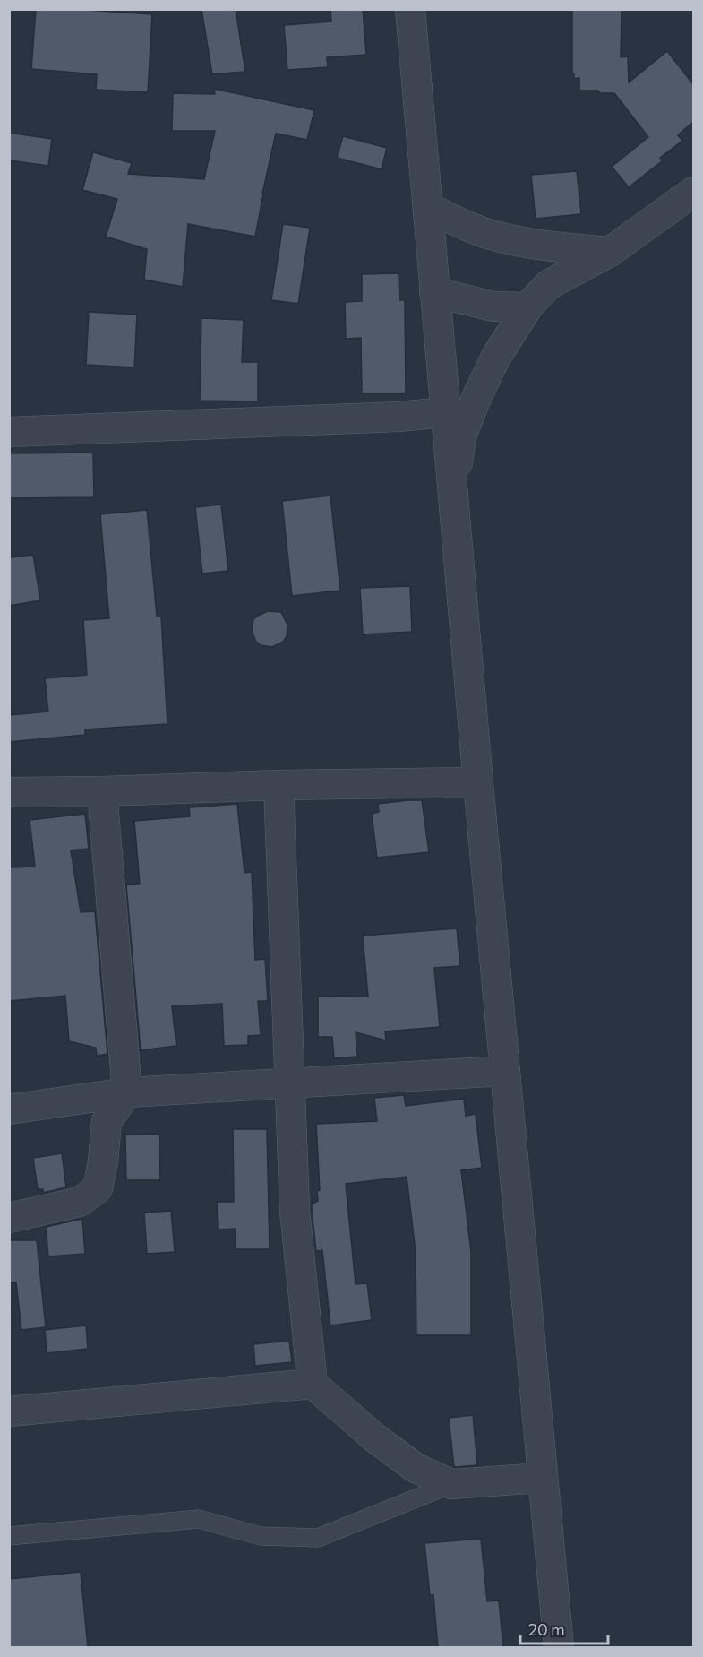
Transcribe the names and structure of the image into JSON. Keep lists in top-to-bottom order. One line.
{"scale_bar":"20 m"}
